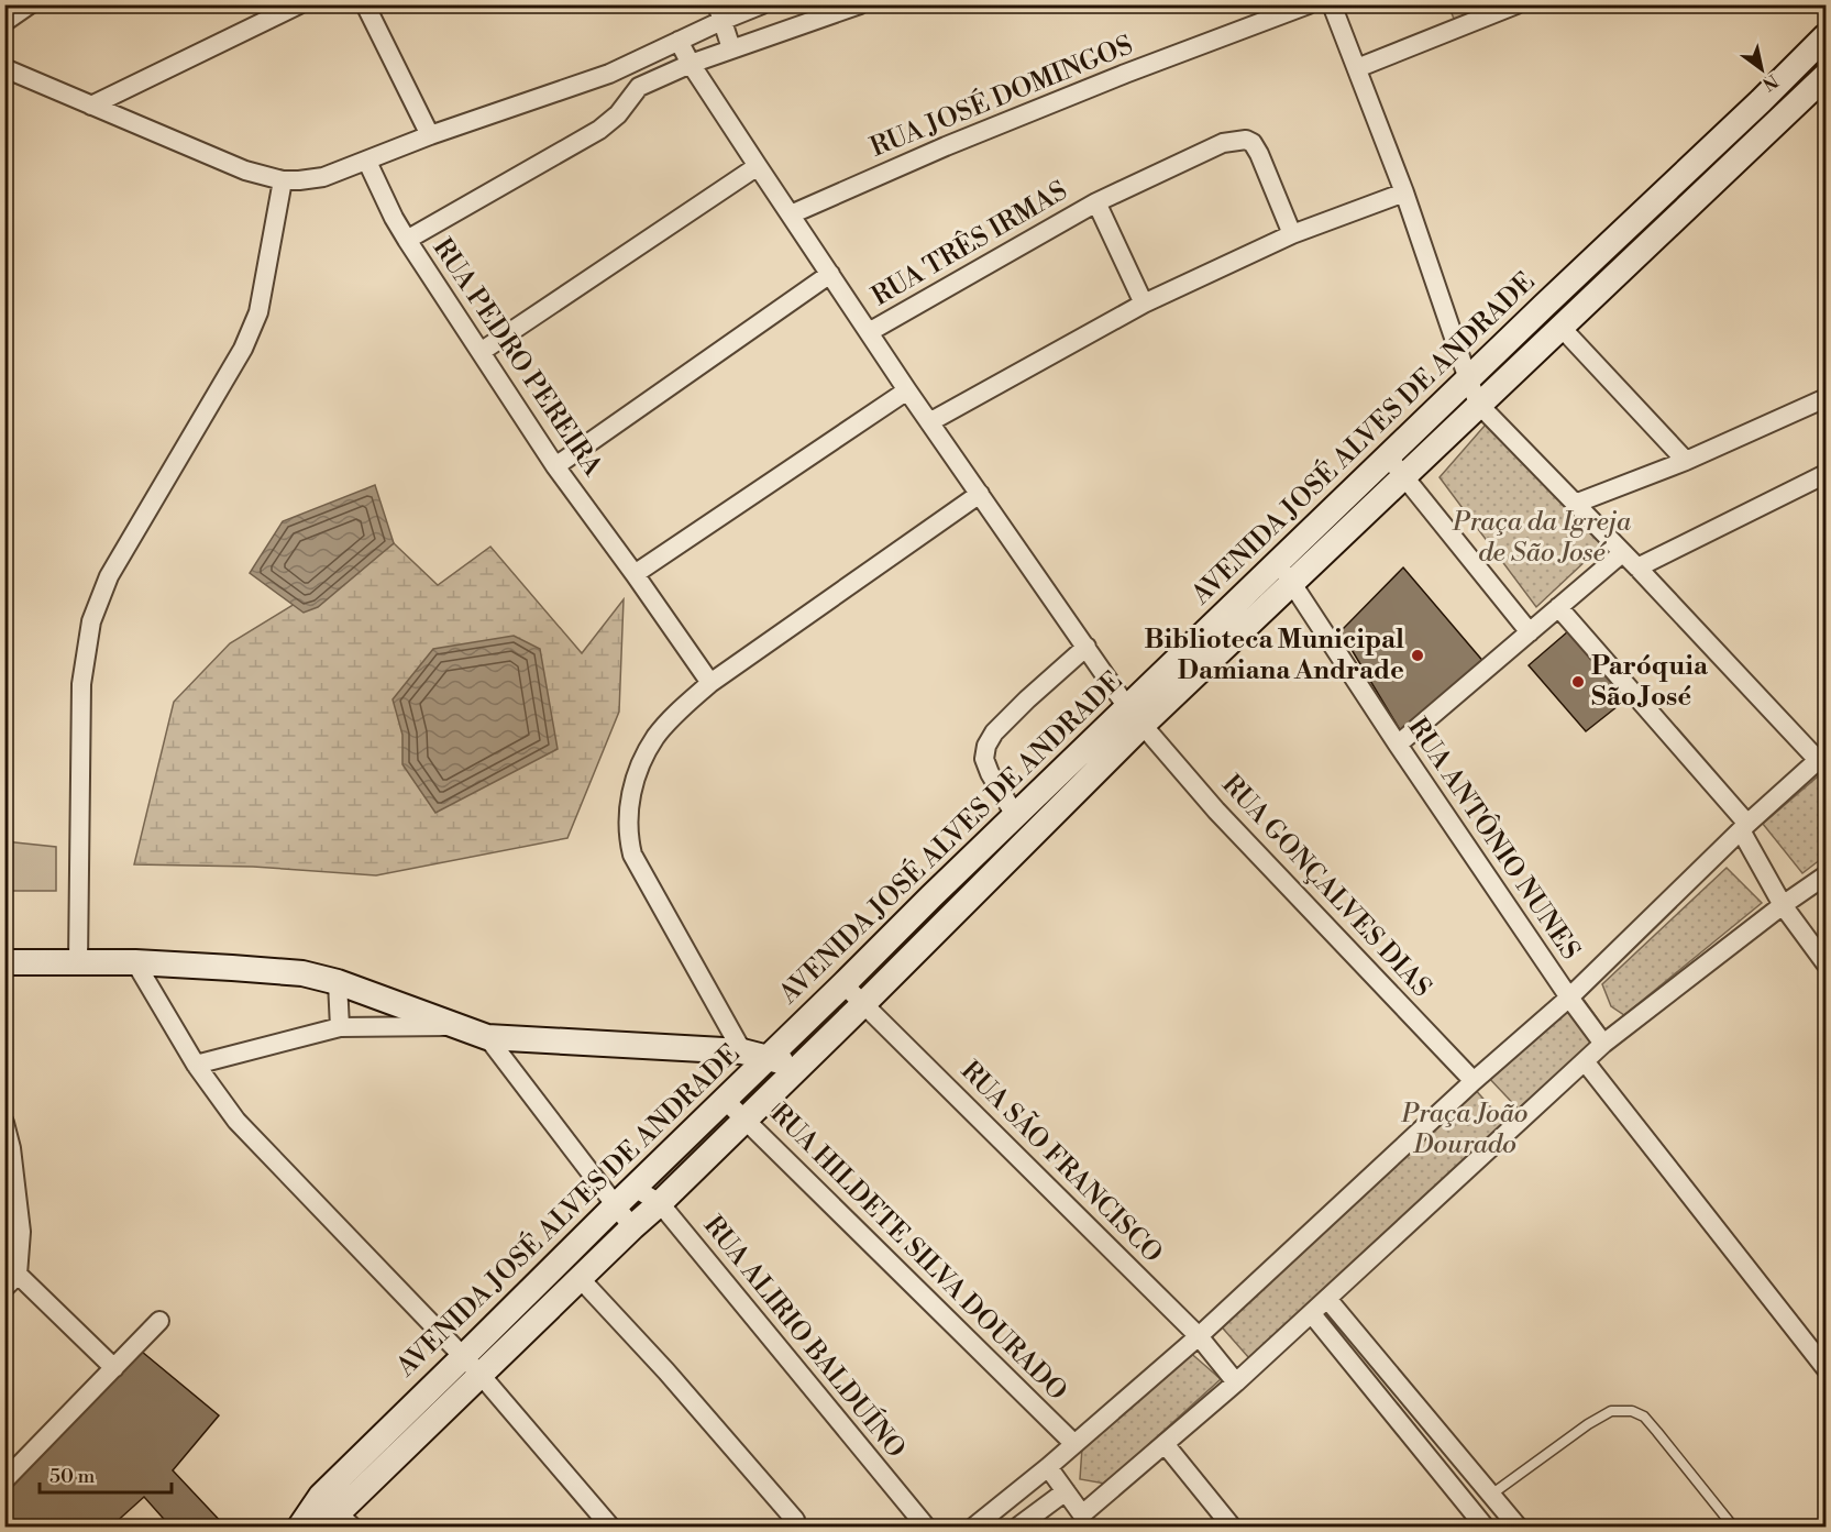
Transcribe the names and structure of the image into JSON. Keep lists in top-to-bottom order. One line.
{"streets":{"main road":["AVENIDA JOSÉ ALVES DE ANDRADE"],"street":["RUA JOSÉ DOMINGOS","RUA TRÊS IRMAS","RUA PEDRO PEREIRA","RUA ANTÔNIO NUNES","RUA GONÇALVES DIAS","RUA SÃO FRANCISCO","RUA HILDETE SILVA DOURADO","RUA ALIRIO BALDUÍNO"]},"crossings":[["AVENIDA JOSÉ ALVES DE ANDRADE","RUA ANTÔNIO NUNES"],["AVENIDA JOSÉ ALVES DE ANDRADE","RUA GONÇALVES DIAS"],["AVENIDA JOSÉ ALVES DE ANDRADE","RUA SÃO FRANCISCO"],["AVENIDA JOSÉ ALVES DE ANDRADE","RUA HILDETE SILVA DOURADO"],["AVENIDA JOSÉ ALVES DE ANDRADE","RUA ALIRIO BALDUÍNO"]],"parks":["Praça da Igreja de São José","Praça João Dourado"],"places":["Biblioteca Municipal Damiana Andrade","Paróquia São José"],"scale_bar":"50 m","north":"bottom right"}
